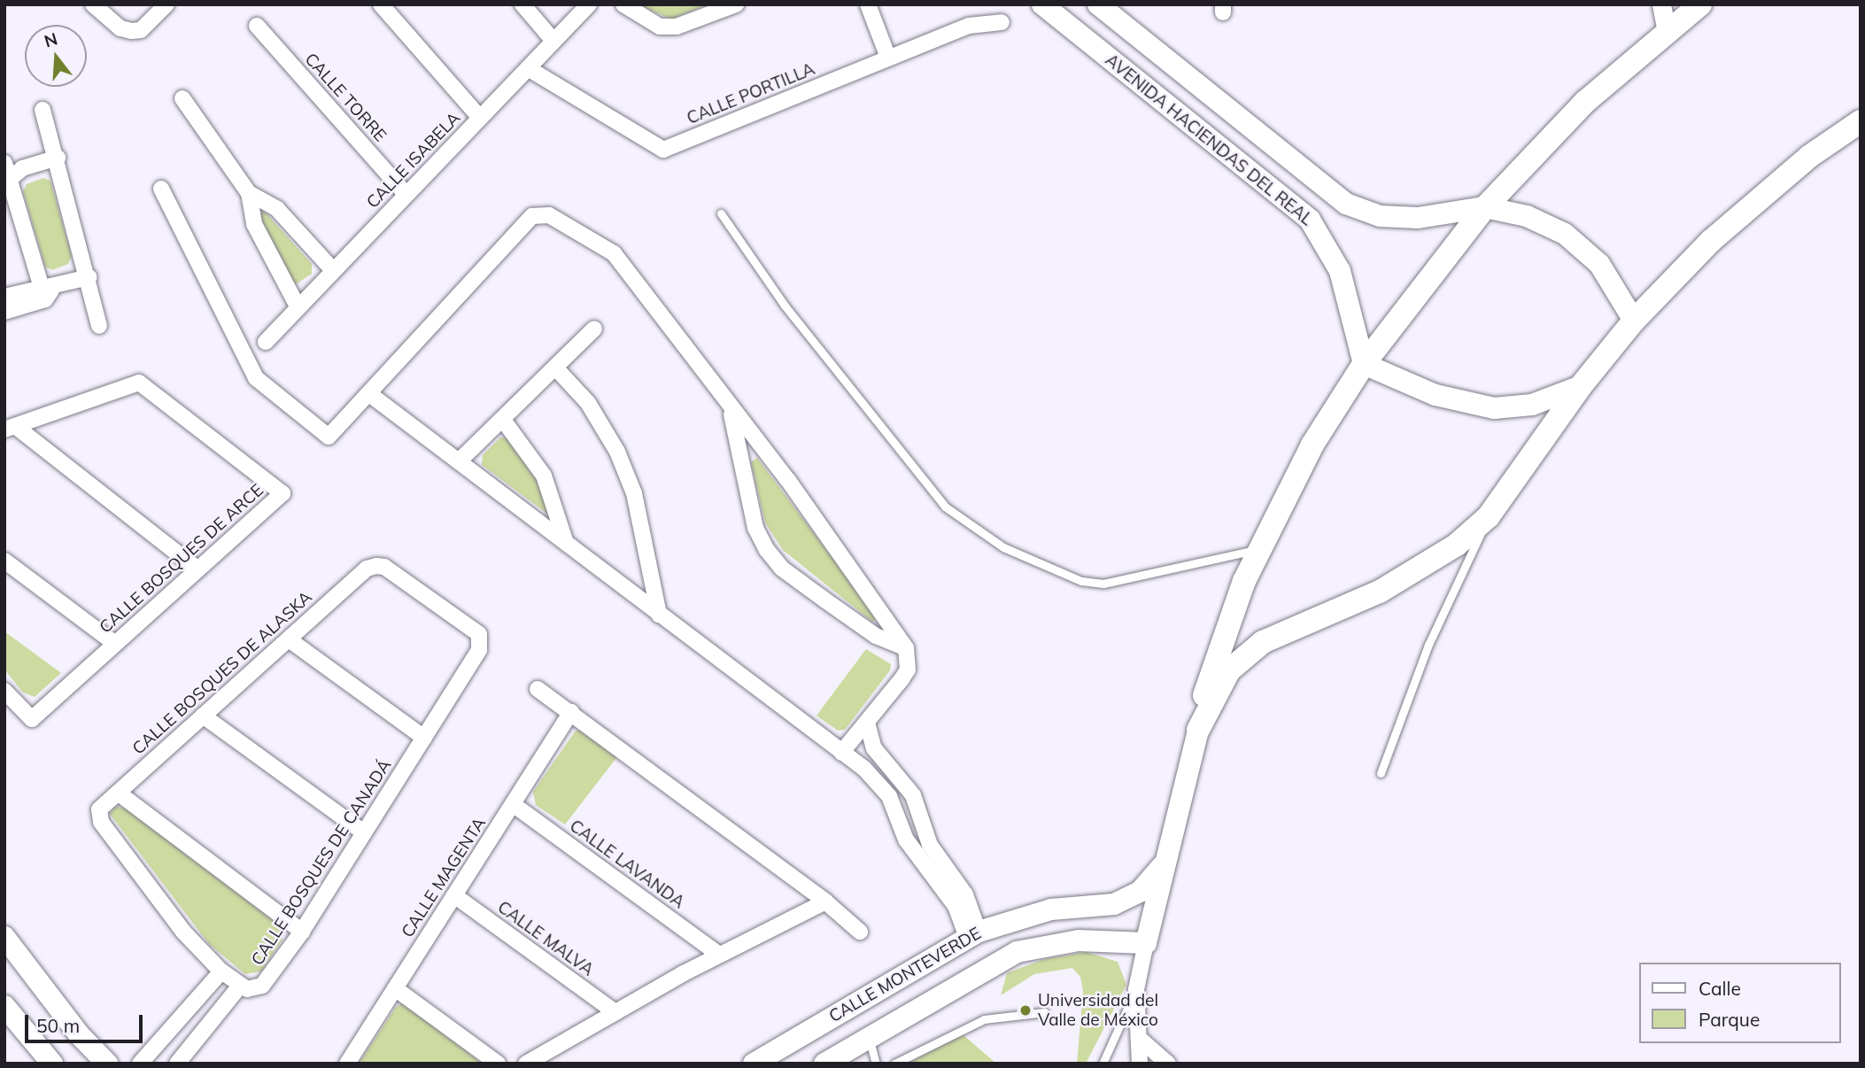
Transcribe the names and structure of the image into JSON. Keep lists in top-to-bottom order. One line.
{"streets":{"main road":["AVENIDA HACIENDAS DEL REAL","CALLE MONTEVERDE"],"street":["CALLE PORTILLA","CALLE TORRE","CALLE ISABELA","CALLE BOSQUES DE ARCE","CALLE BOSQUES DE ALASKA","CALLE BOSQUES DE CANADÁ","CALLE LAVANDA","CALLE MAGENTA","CALLE MALVA"]},"crossings":[["CALLE PORTILLA","CALLE ISABELA"],["CALLE TORRE","CALLE ISABELA"],["CALLE BOSQUES DE ALASKA","CALLE BOSQUES DE CANADÁ"],["CALLE LAVANDA","CALLE MAGENTA"],["CALLE MAGENTA","CALLE MALVA"]],"places":["Universidad del Valle de México"],"legend":["Calle","Parque"],"scale_bar":"50 m","north":"top"}
